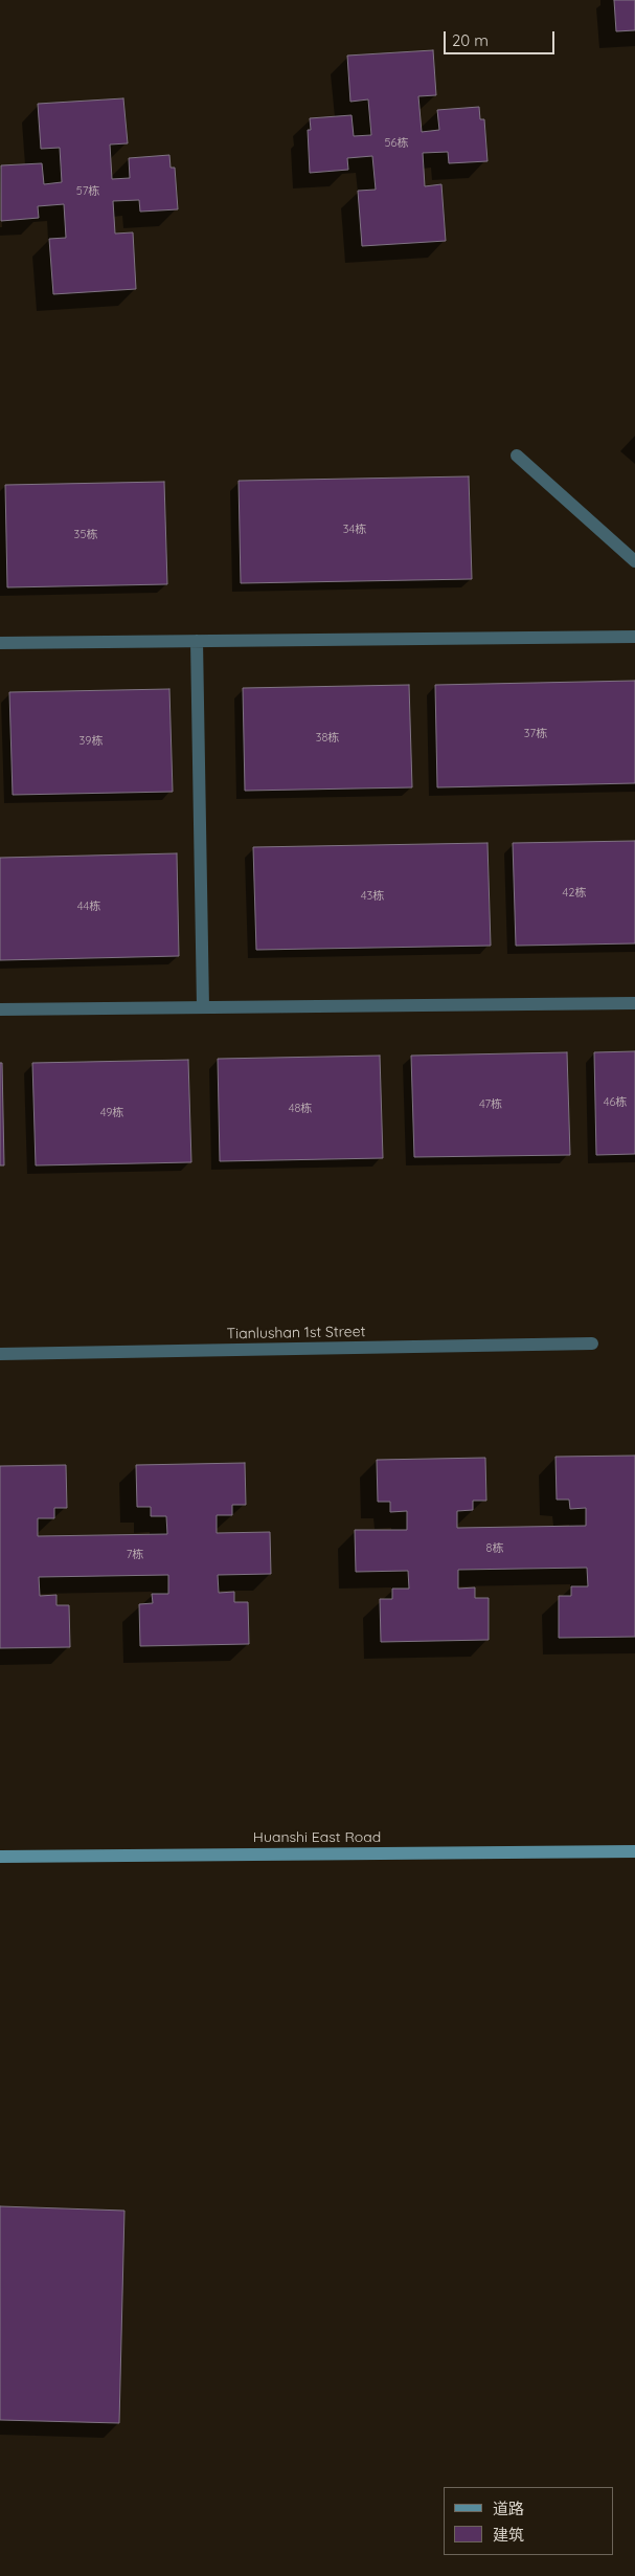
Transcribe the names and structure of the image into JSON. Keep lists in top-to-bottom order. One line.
{"streets":{"street":["Huanshi East Road"],"lane":["Tianlushan 1st Street"]},"house_numbers":["56栋","57栋","34栋","35栋","37栋","38栋","39栋","42栋","43栋","44栋","46栋","47栋","48栋","49栋","8栋","7栋"],"legend":["道路","建筑"],"scale_bar":"20 m"}
